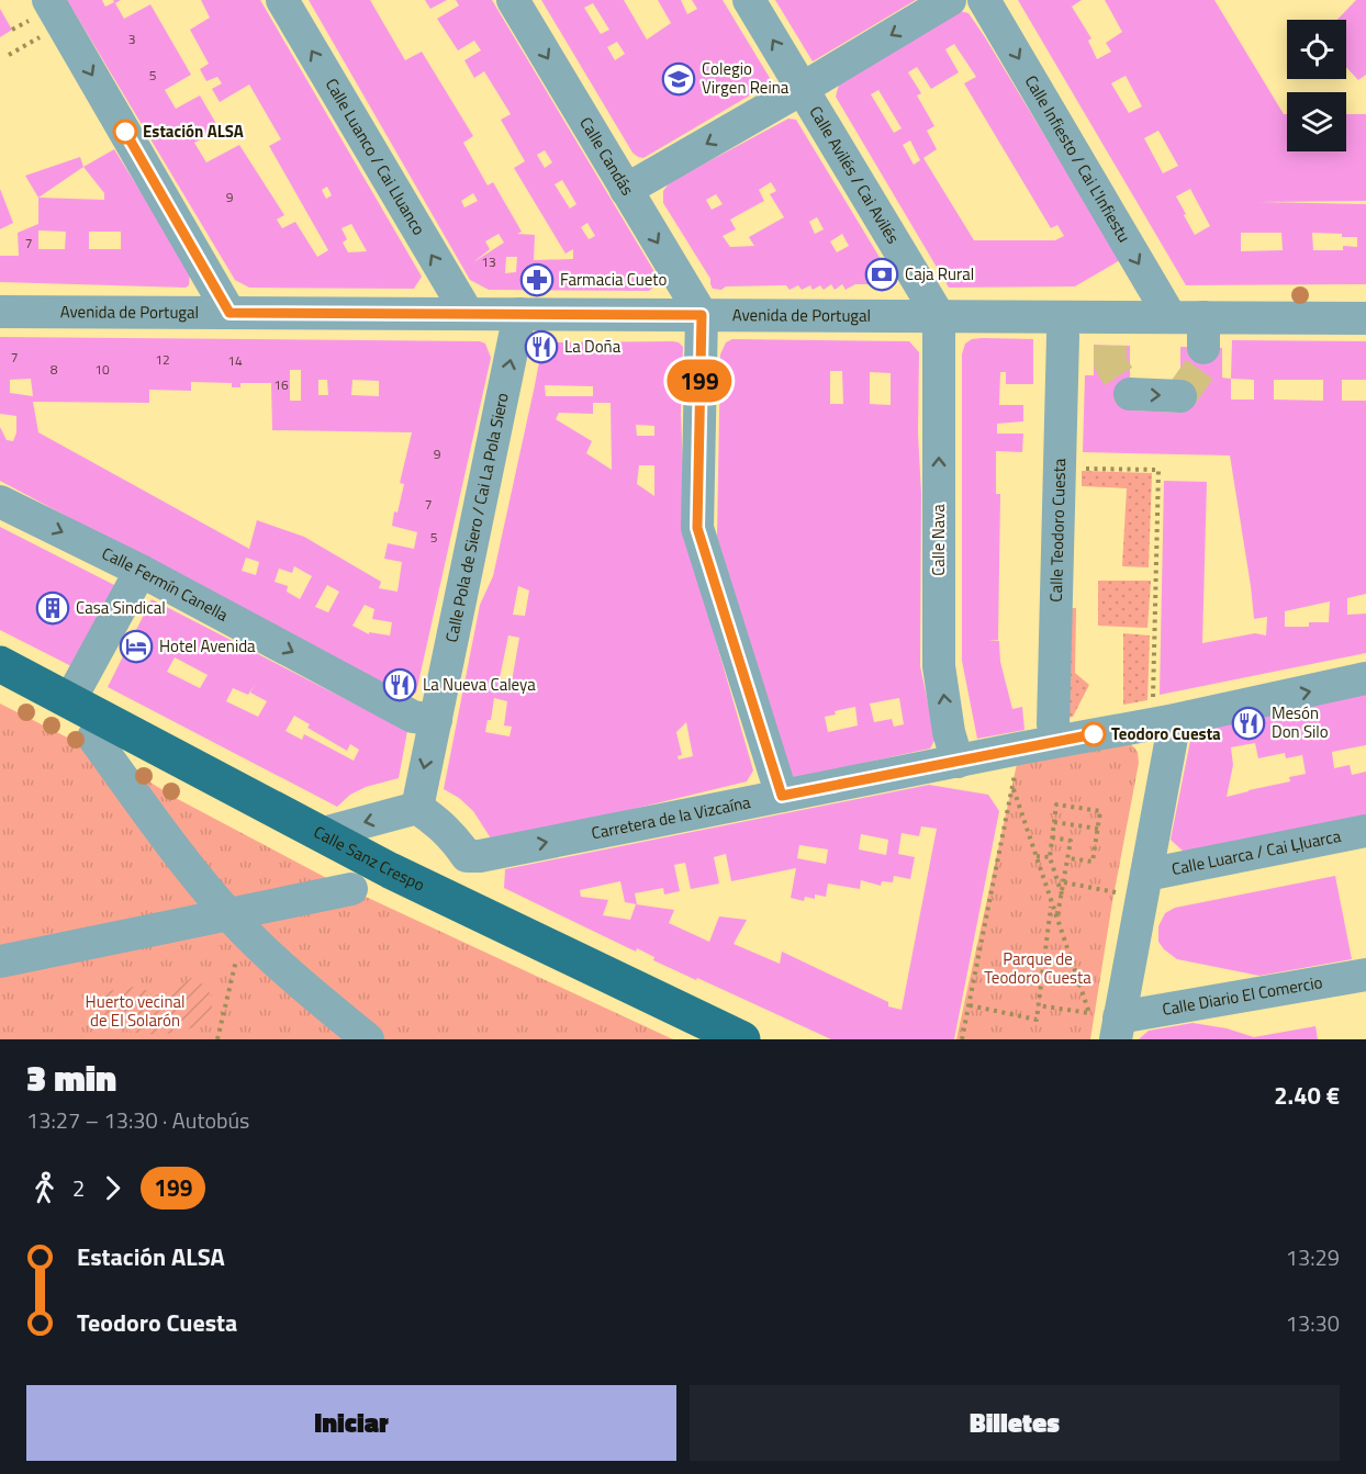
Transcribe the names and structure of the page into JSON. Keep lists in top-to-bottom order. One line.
{"streets":{"main road":["Calle Sanz Crespo"],"street":["Calle Luanco / Cai Lluanco","Calle Candás","Calle Infiesto / Cai L'Infiestu","Calle Avilés / Cai Avilés","Avenida de Portugal","Calle Pola de Siero / Cai La Pola Siero","Calle Teodoro Cuesta","Calle Nava","Calle Fermín Canella","Carretera de la Vizcaína","Calle Luarca / Cai Ḷḷuarca","Calle Diario El Comercio"]},"crossings":[["Calle Luanco / Cai Lluanco","Avenida de Portugal"],["Calle Candás","Avenida de Portugal"],["Calle Infiesto / Cai L'Infiestu","Avenida de Portugal"],["Calle Avilés / Cai Avilés","Avenida de Portugal"],["Calle Avilés / Cai Avilés","Calle Nava"],["Avenida de Portugal","Calle Pola de Siero / Cai La Pola Siero"],["Avenida de Portugal","Calle Nava"],["Calle Pola de Siero / Cai La Pola Siero","Calle Fermín Canella"],["Calle Pola de Siero / Cai La Pola Siero","Carretera de la Vizcaína"],["Calle Nava","Carretera de la Vizcaína"]],"one_way":["Calle Candás","Calle Infiesto / Cai L'Infiestu","Carretera de la Vizcaína"],"parks":["Parque de Teodoro Cuesta","Huerto vecinal de El Solarón"],"places":{"school or university":["Colegio Virgen Reina"],"other":["Estación ALSA","Teodoro Cuesta"],"bank":["Caja Rural"],"pharmacy":["Farmacia Cueto"],"restaurant":["La Doña","La Nueva Caleya","Mesón Don Silo"],"building":["Casa Sindical"],"hotel":["Hotel Avenida"]},"lines":["bus line 199"],"house_numbers":["3","5","9","7","13","7","12","14","8","10","16","9","7","5"],"page":{"on_map":"199","heading":["3 min","13:27 – 13:30 · Autobús","2.40 €"],"legs":["2","199"],"list":[{"name":"Estación ALSA","value":"13:29"},{"name":"Teodoro Cuesta","value":"13:30"}],"buttons":["Iniciar","Billetes"]}}
